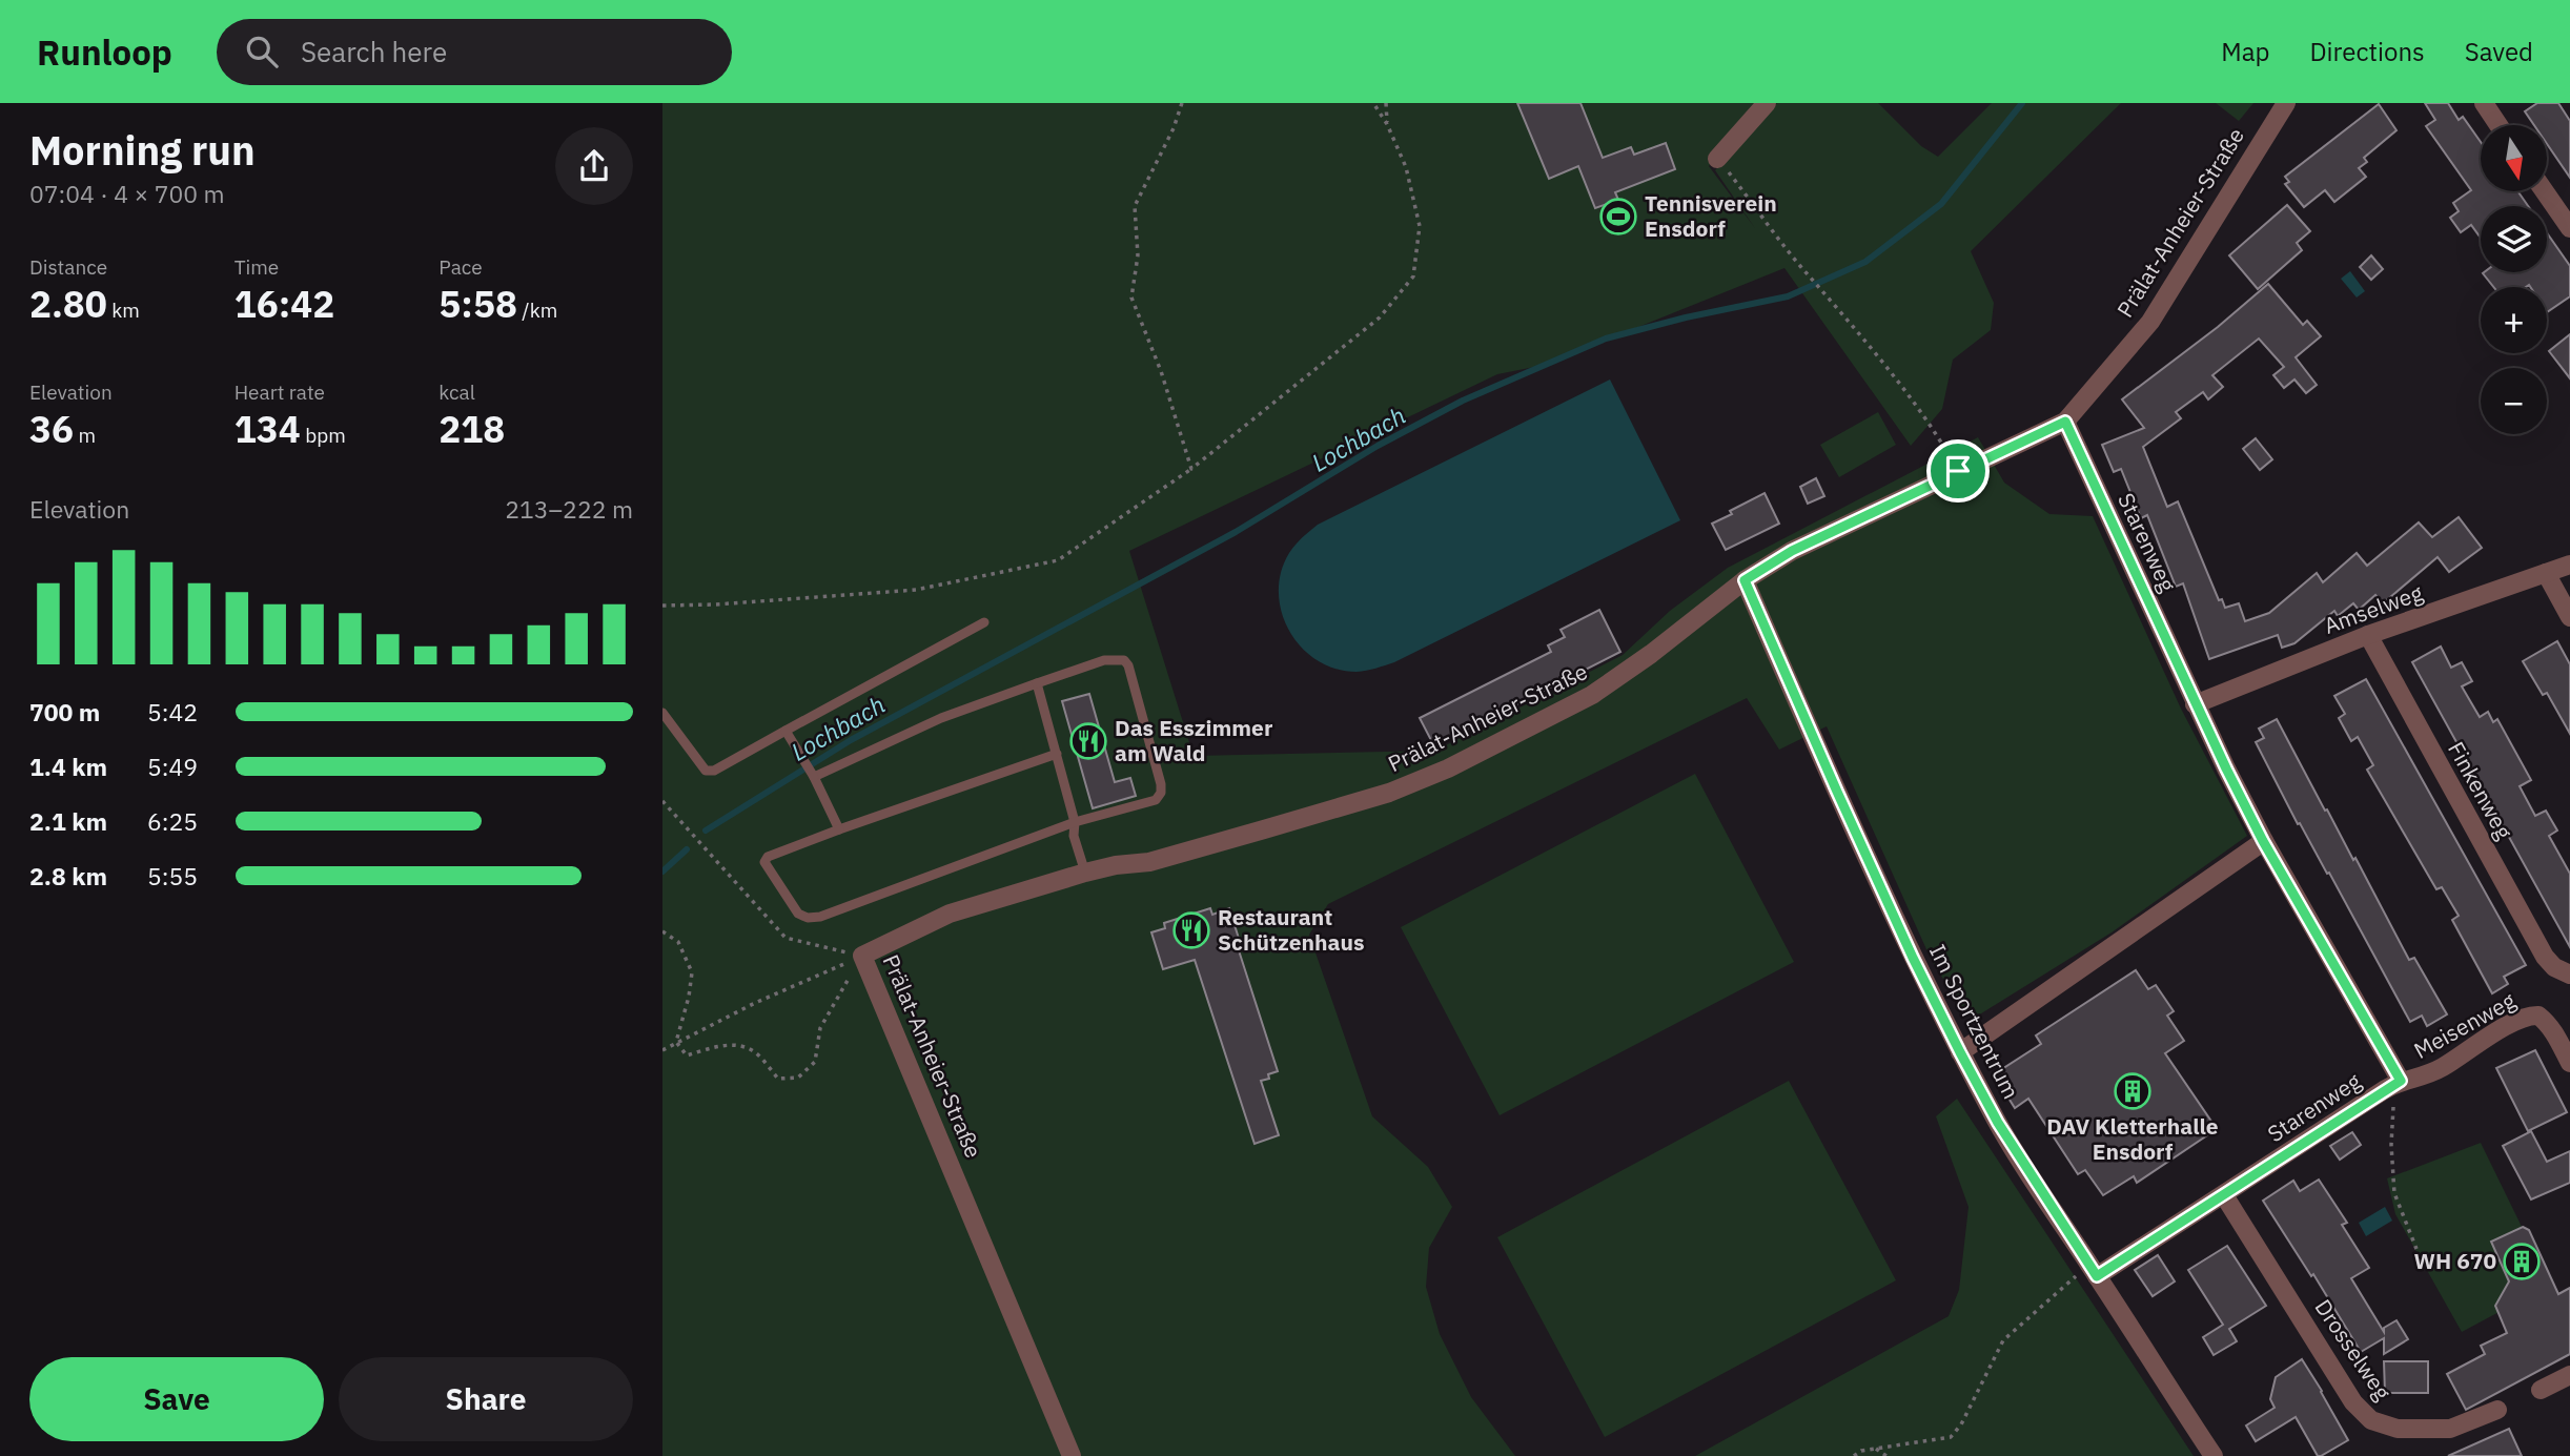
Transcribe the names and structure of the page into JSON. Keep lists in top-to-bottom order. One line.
{"streets":{"street":["Prälat-Anheier-Straße","Starenweg","Amselweg","Finkenweg","Im Sportzentrum","Meisenweg","Drosselweg"]},"crossings":[["Prälat-Anheier-Straße","Starenweg"],["Prälat-Anheier-Straße","Im Sportzentrum"],["Starenweg","Amselweg"],["Starenweg","Im Sportzentrum"],["Starenweg","Meisenweg"],["Starenweg","Drosselweg"],["Amselweg","Finkenweg"]],"water":["Lochbach"],"places":{"sports":["Tennisverein Ensdorf"],"restaurant":["Das Esszimmer am Wald","Restaurant Schützenhaus"],"building":["DAV Kletterhalle Ensdorf","WH 670"]},"north":"bottom","page":{"header":"Runloop","search":"Search here","nav":["Map","Directions","Saved"],"heading":["Morning run","07:04 · 4 × 700 m"],"map_buttons":["+","−"],"stats":[["Distance","2.80 km"],["Time","16:42"],["Pace","5:58 /km"],["Elevation","36 m"],["Heart rate","134 bpm"],["kcal","218"]],"chart":["Elevation","213–222 m"],"list":[{"name":"700 m","note":"5:42"},{"name":"1.4 km","note":"5:49"},{"name":"2.1 km","note":"6:25"},{"name":"2.8 km","note":"5:55"}],"buttons":["Save","Share"]}}
